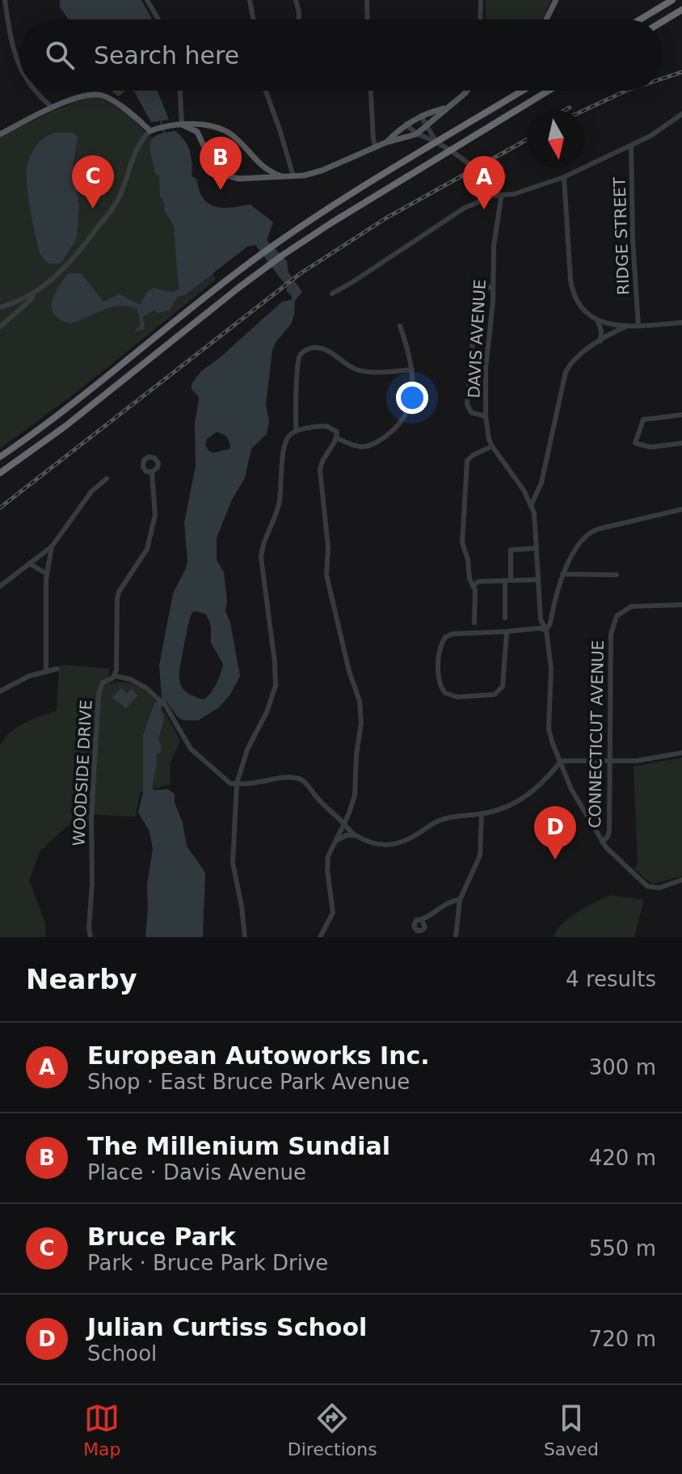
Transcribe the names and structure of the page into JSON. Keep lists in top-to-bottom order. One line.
{"streets":{"street":["RIDGE STREET","DAVIS AVENUE","CONNECTICUT AVENUE","WOODSIDE DRIVE"]},"crossings":[["DAVIS AVENUE","CONNECTICUT AVENUE"]],"north":"bottom","page":{"search":"Search here","pins":["B","C","A","D"],"heading":["Nearby","4 results"],"list":[{"mark":"A","name":"European Autoworks Inc.","note":"Shop · East Bruce Park Avenue","value":"300 m"},{"mark":"B","name":"The Millenium Sundial","note":"Place · Davis Avenue","value":"420 m"},{"mark":"C","name":"Bruce Park","note":"Park · Bruce Park Drive","value":"550 m"},{"mark":"D","name":"Julian Curtiss School","note":"School","value":"720 m"}],"nav":["Map","Directions","Saved"]}}
